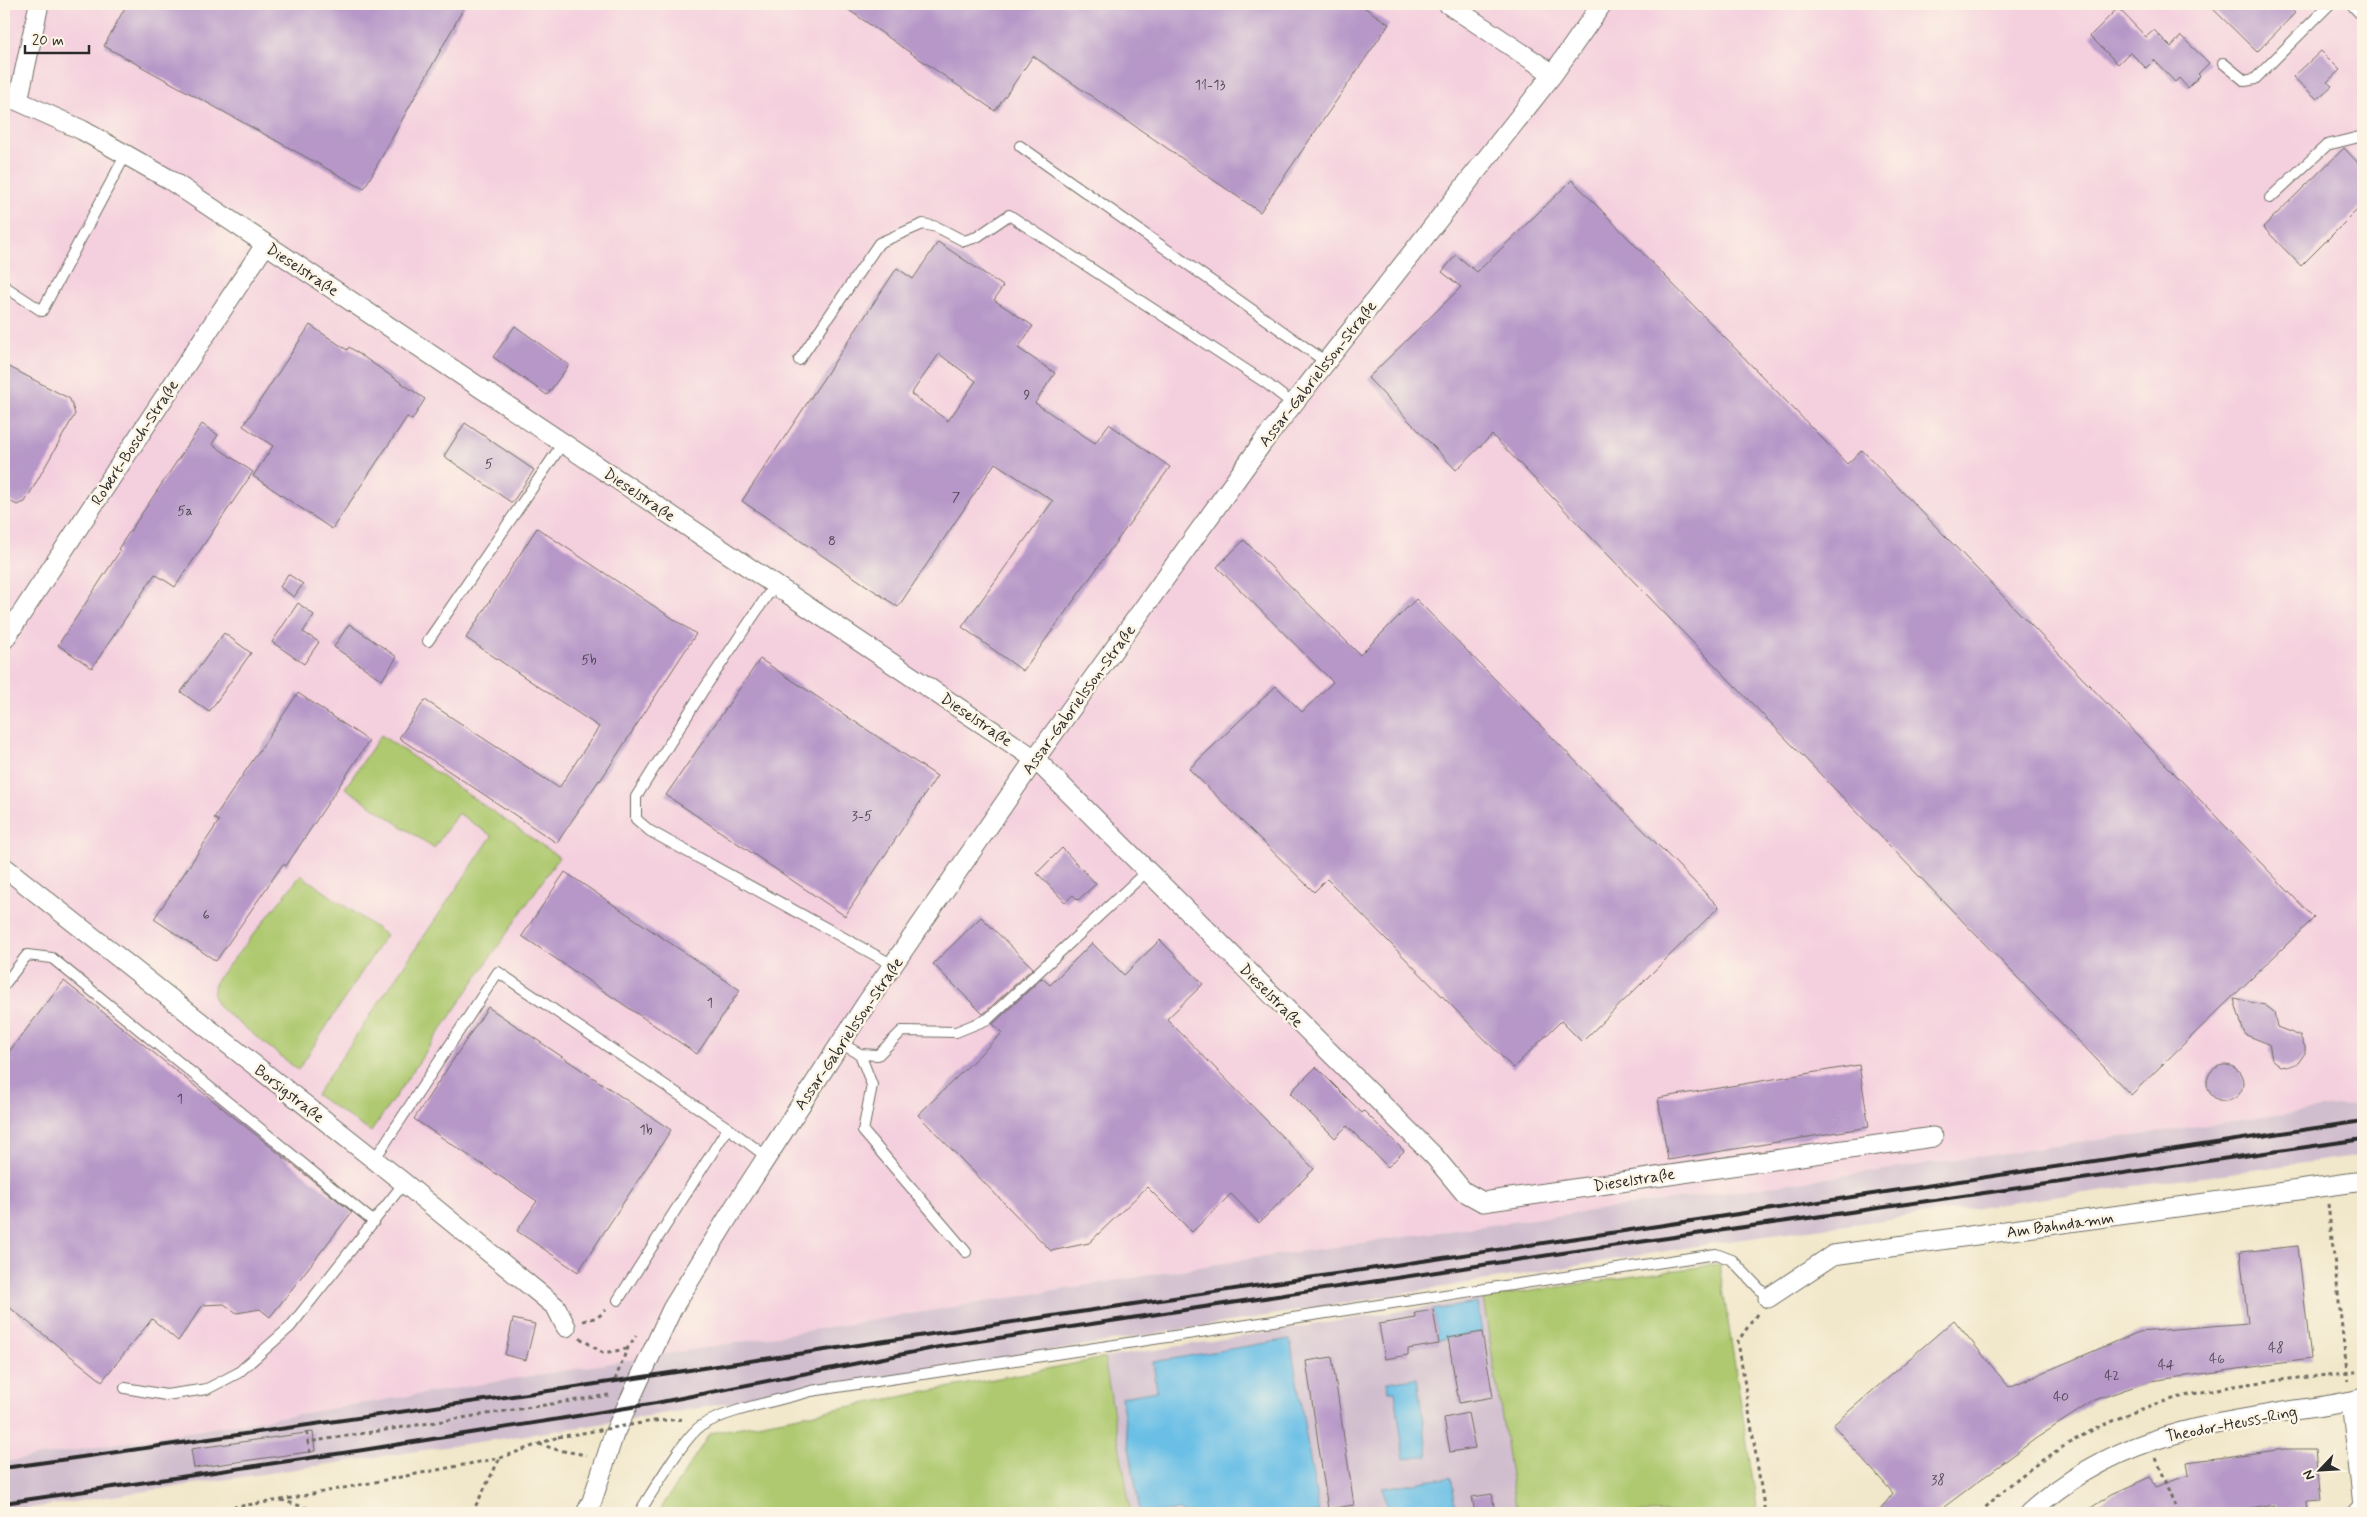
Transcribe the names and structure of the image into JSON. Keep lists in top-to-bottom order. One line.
{"streets":{"street":["Dieselstraße","Assar-Gabrielsson-Straße","Robert-Bosch-Straße","Borsigstraße","Am Bahndamm","Theodor-Heuss-Ring"]},"crossings":[["Dieselstraße","Assar-Gabrielsson-Straße"],["Dieselstraße","Robert-Bosch-Straße"]],"house_numbers":["11-13","9","5","7","5a","8","5b","3-5","6","1","1","1b","48","46","44","42","40","38"],"scale_bar":"20 m","north":"bottom left"}
